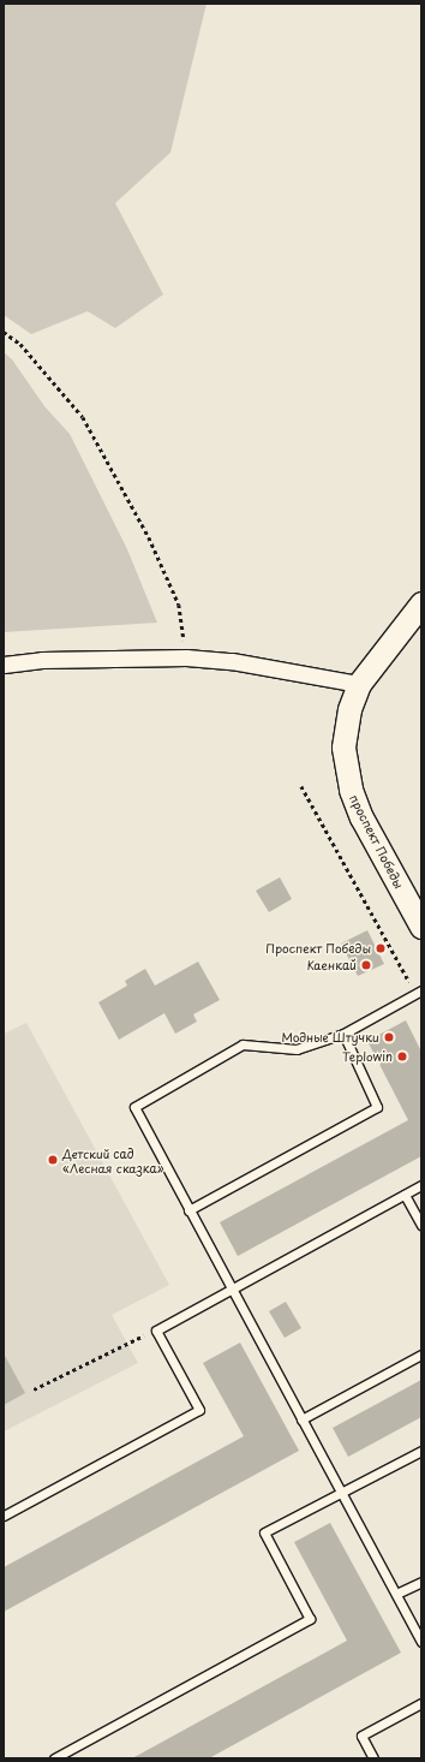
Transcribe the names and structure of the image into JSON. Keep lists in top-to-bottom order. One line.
{"streets":{"main road":["проспект Победы"]},"places":["Проспект Победы","Каенкай","Модные Штучки","Teplowin","Детский сад «Лесная сказка»"]}
